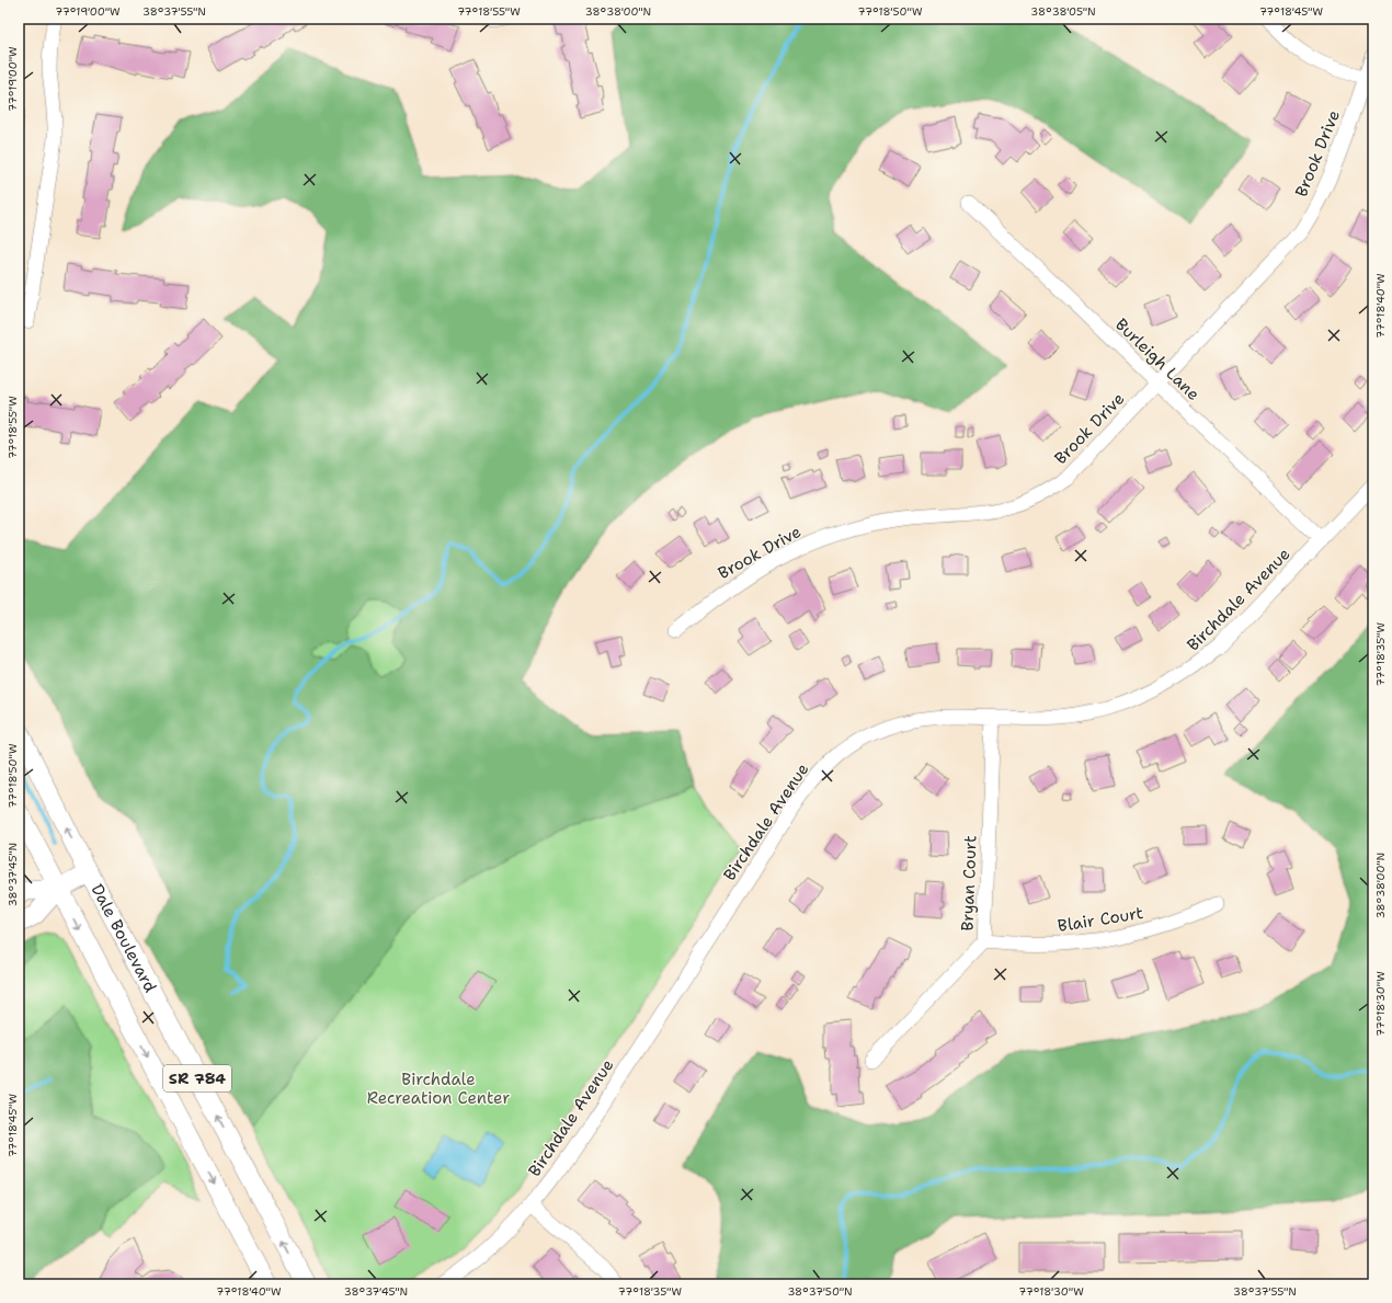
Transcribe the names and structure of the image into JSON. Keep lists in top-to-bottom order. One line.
{"streets":{"main road":["Dale Boulevard","SR 784"],"street":["Brook Drive","Burleigh Lane","Birchdale Avenue","Bryan Court","Blair Court"]},"crossings":[["Brook Drive","Burleigh Lane"],["Burleigh Lane","Birchdale Avenue"],["Birchdale Avenue","Bryan Court"],["Bryan Court","Blair Court"]],"parks":["Birchdale Recreation Center"],"coordinates":["77°19'00\"W","38°37'55\"N","77°18'55\"W","38°38'00\"N","77°18'50\"W","38°38'05\"N","77°18'45\"W","77°18'40\"W","77°18'35\"W","38°37'45\"N","77°18'30\"W","38°37'50\"N"]}
